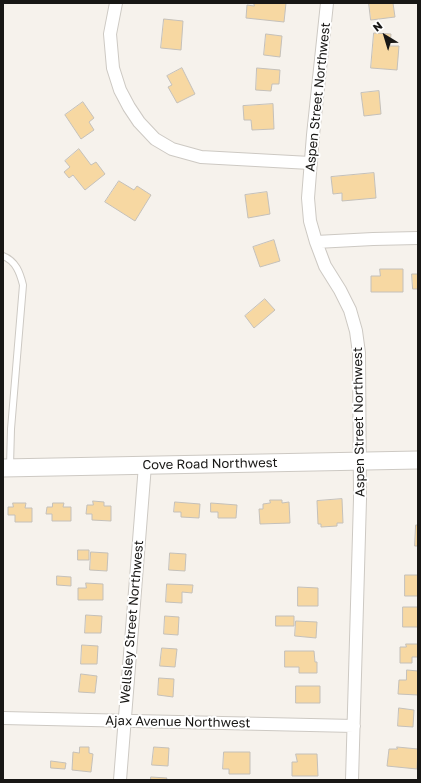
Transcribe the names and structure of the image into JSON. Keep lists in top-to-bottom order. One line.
{"streets":{"main road":["Cove Road Northwest"],"street":["Aspen Street Northwest","Wellsley Street Northwest","Ajax Avenue Northwest"]},"crossings":[["Aspen Street Northwest","Cove Road Northwest"],["Aspen Street Northwest","Ajax Avenue Northwest"],["Cove Road Northwest","Wellsley Street Northwest"],["Wellsley Street Northwest","Ajax Avenue Northwest"]],"north":"top left"}
